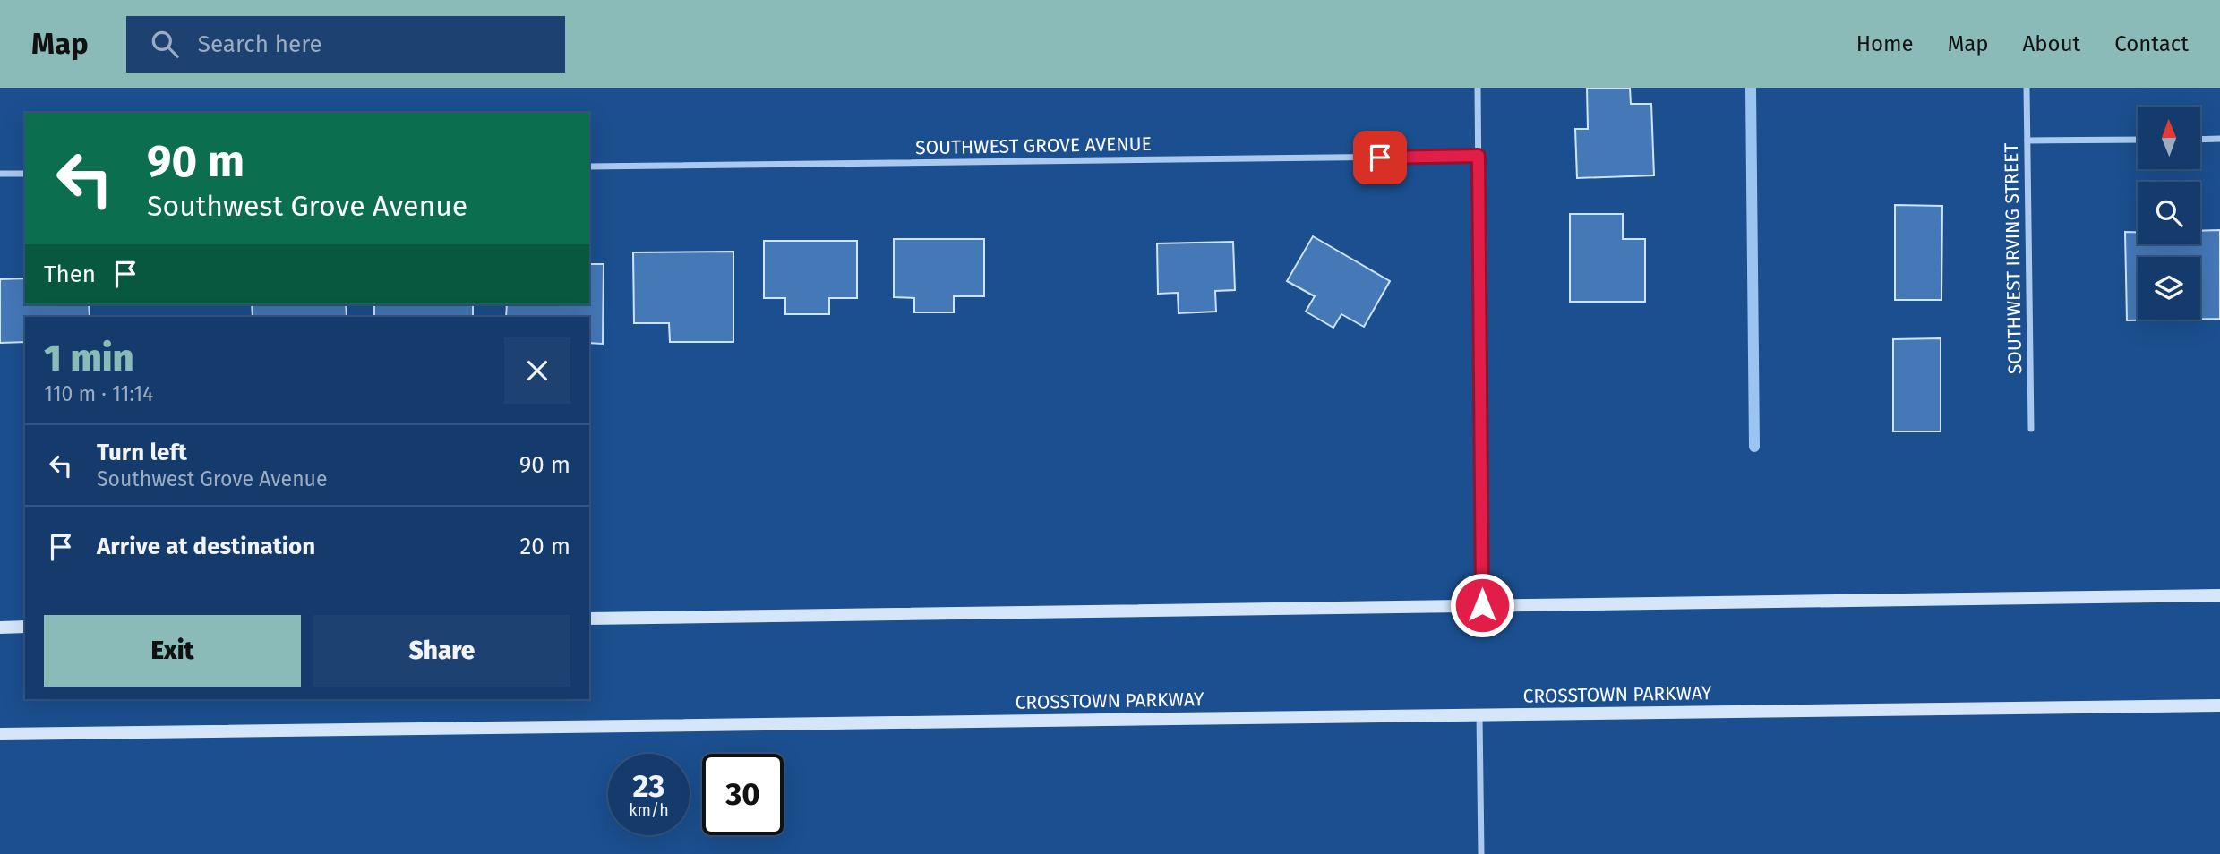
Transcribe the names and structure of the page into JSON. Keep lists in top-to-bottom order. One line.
{"streets":{"main road":["CROSSTOWN PARKWAY"],"street":["SOUTHWEST GROVE AVENUE","SOUTHWEST IRVING STREET"]},"north":"top","page":{"header":"Map","search":"Search here","nav":["Home","Map","About","Contact"],"turn":["90 m","Southwest Grove Avenue"],"then":"Then","heading":["1 min","110 m · 11:14"],"list":[{"name":"Turn left","note":"Southwest Grove Avenue","value":"90 m"},{"name":"Arrive at destination","value":"20 m"}],"buttons":["Exit","Share"],"speed":"23 km/h","limit":"30"}}
